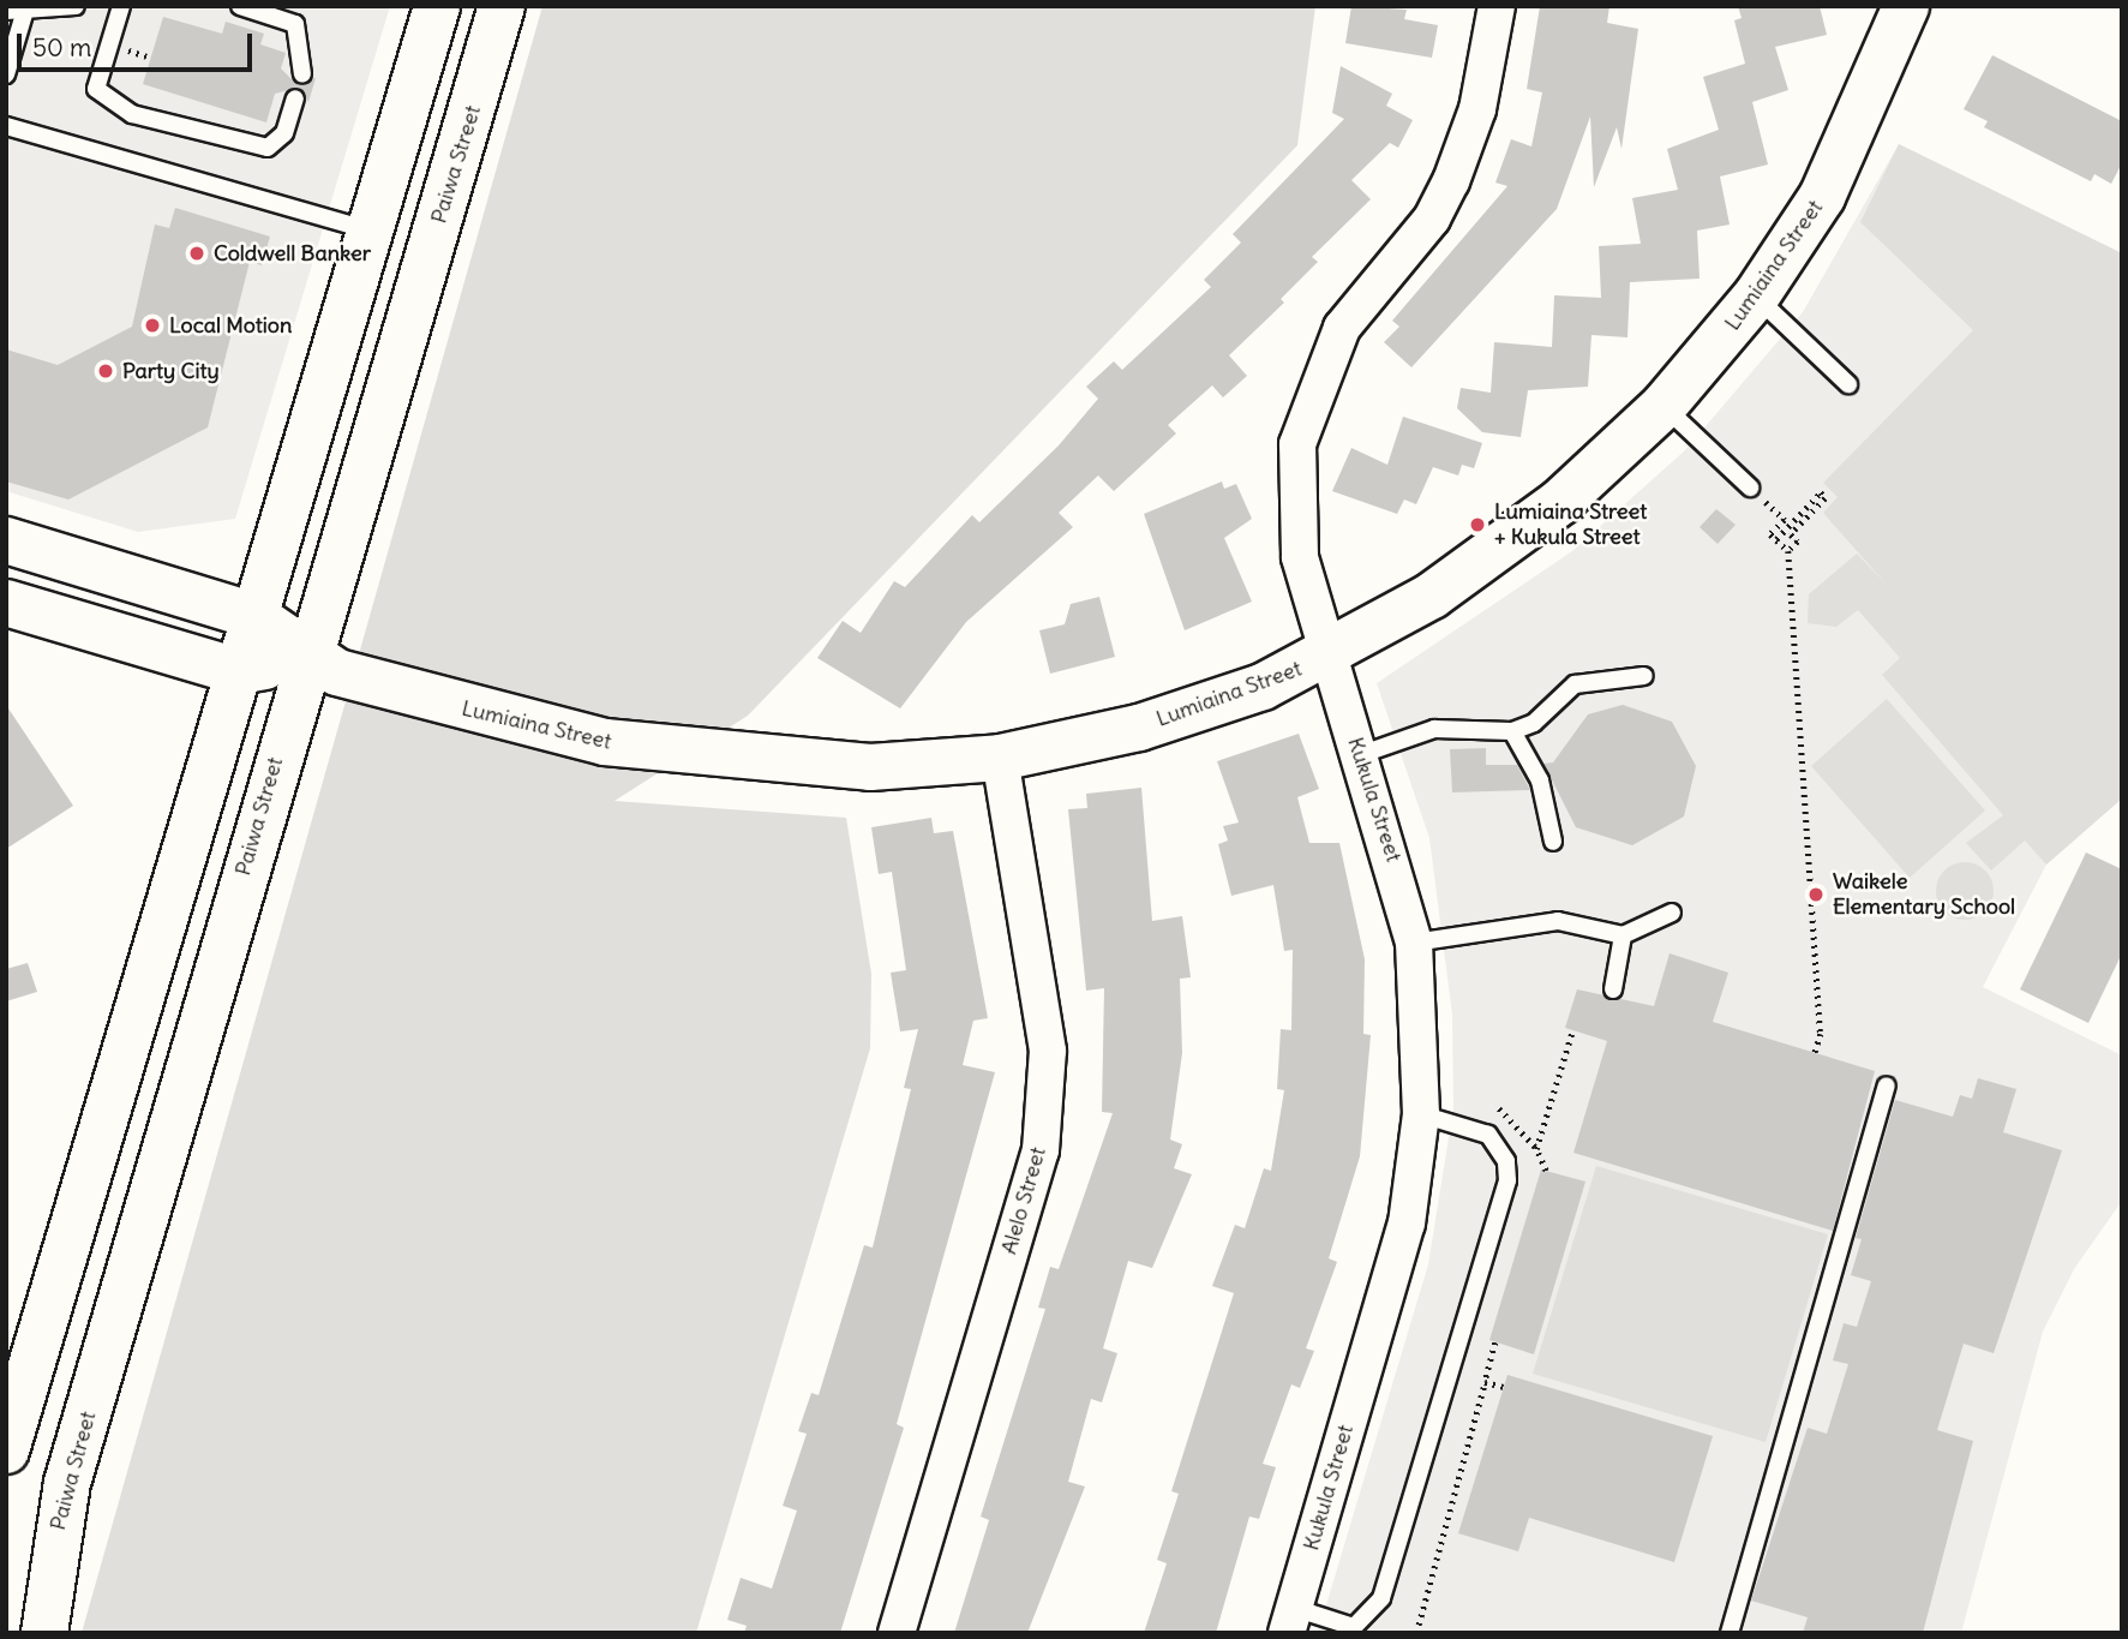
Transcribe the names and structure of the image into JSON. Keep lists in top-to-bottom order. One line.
{"streets":{"street":["Paiwa Street","Lumiaina Street","Kukula Street","Alelo Street"]},"crossings":[["Paiwa Street","Lumiaina Street"],["Lumiaina Street","Kukula Street"],["Lumiaina Street","Alelo Street"]],"places":["Coldwell Banker","Local Motion","Party City","Lumiaina Street + Kukula Street","Waikele Elementary School"],"scale_bar":"50 m"}
